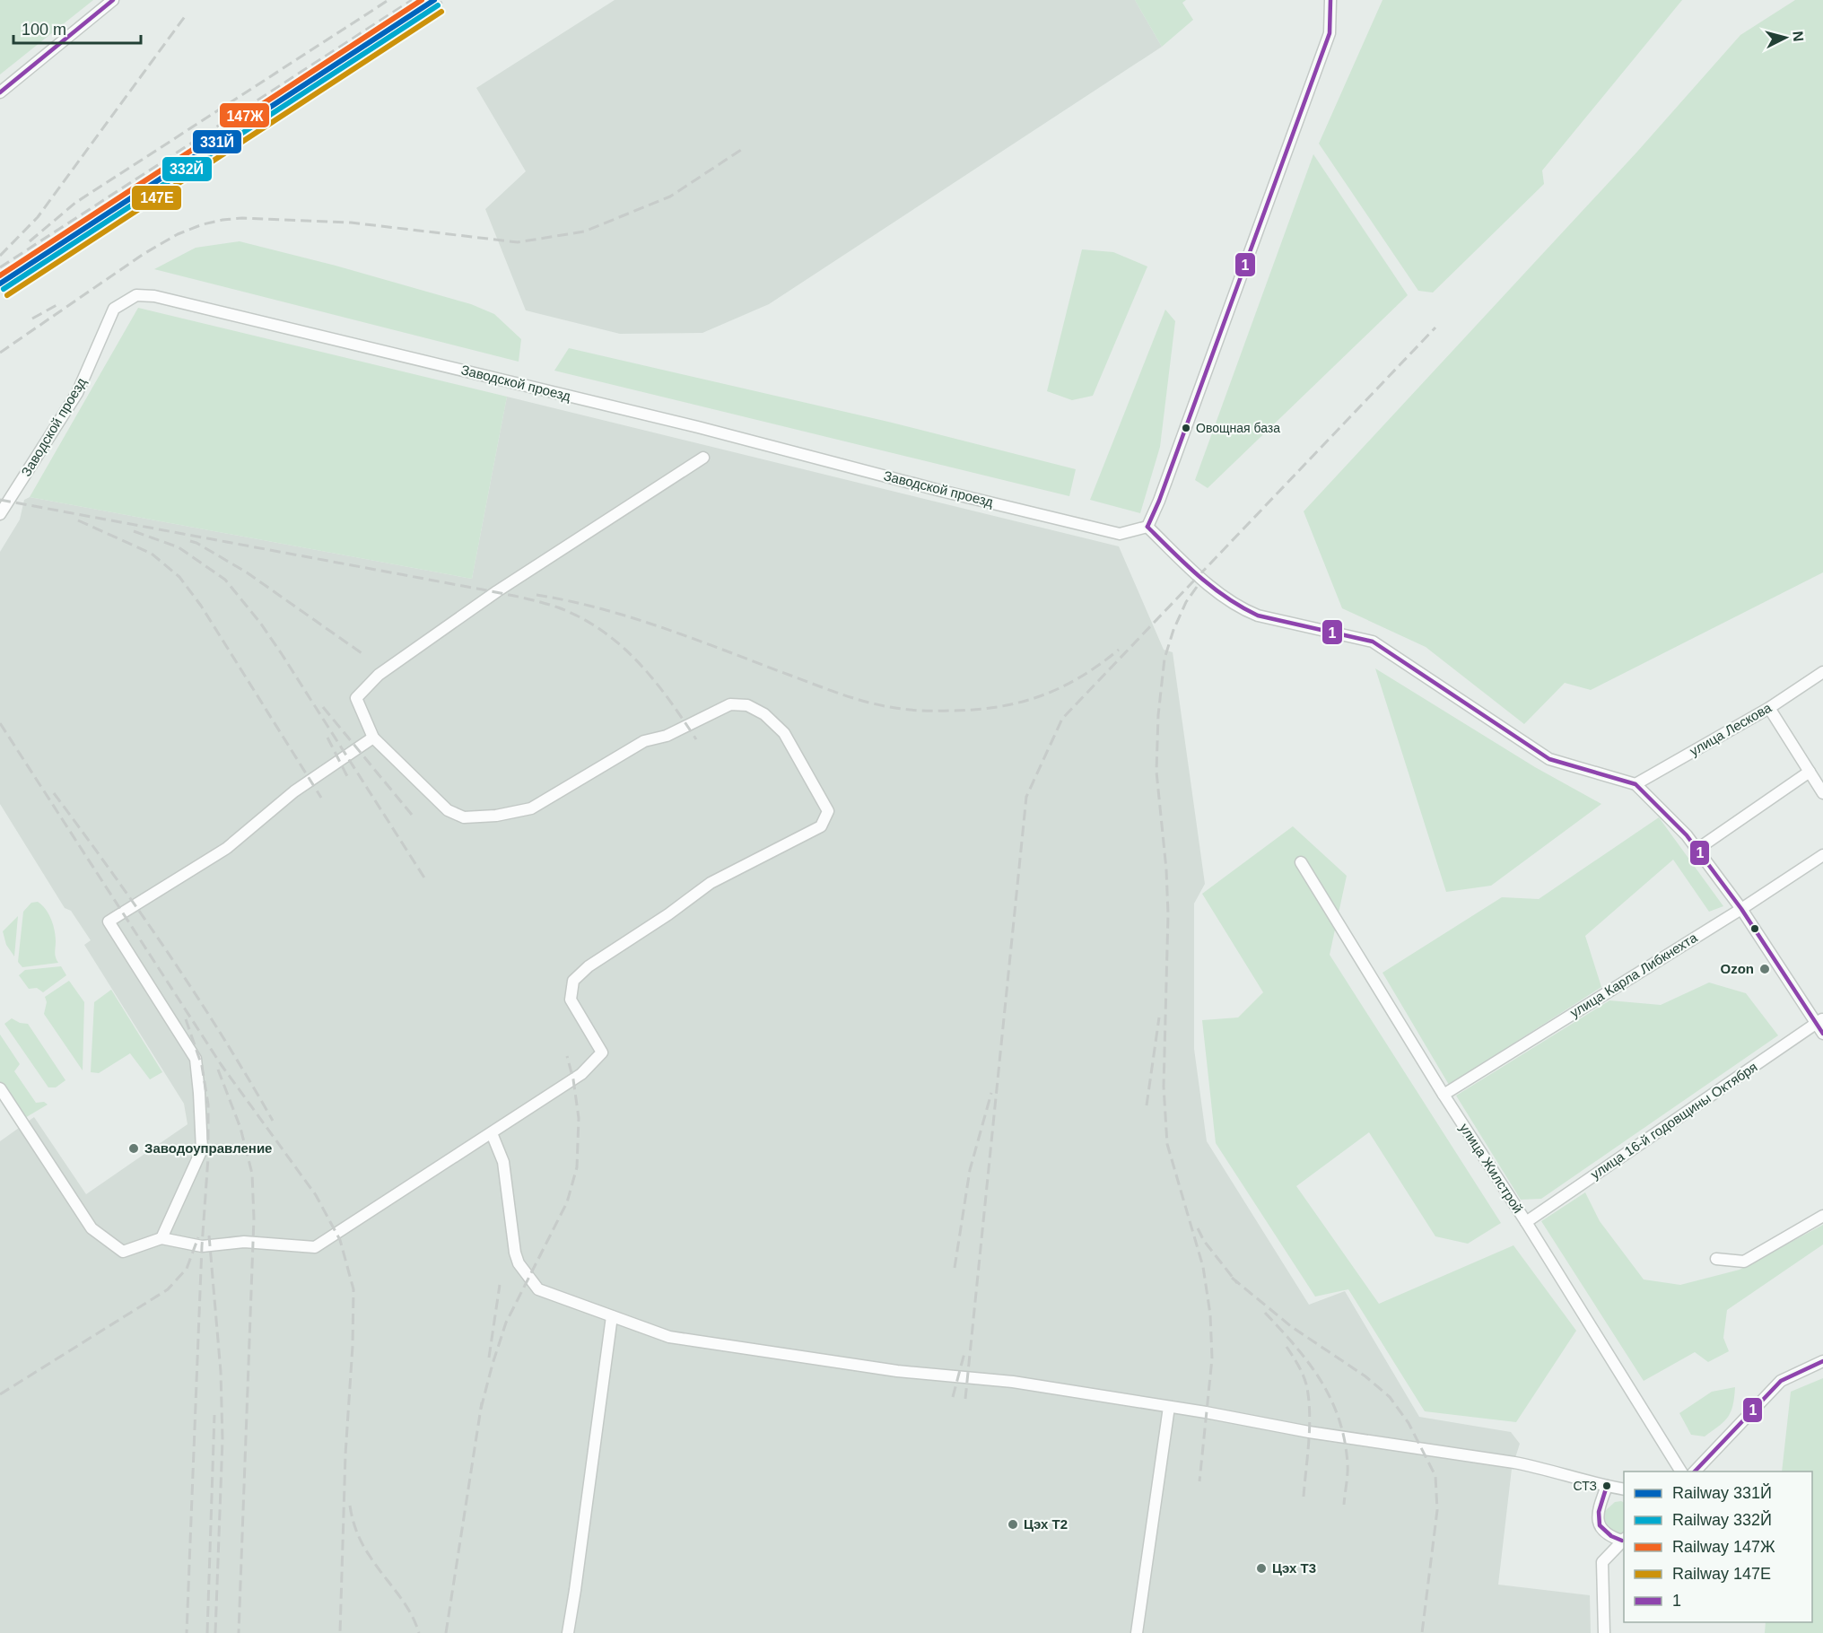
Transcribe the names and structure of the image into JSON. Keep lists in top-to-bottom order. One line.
{"streets":{"street":["Заводской проезд","улица Лескова","улица Карла Либкнехта","улица 16-й годовщины Октября","улица Жилстрой"]},"crossings":[["улица Карла Либкнехта","улица Жилстрой"],["улица 16-й годовщины Октября","улица Жилстрой"]],"places":["Овощная база","Ozon","Заводоуправление","СТЗ","Цэх Т2","Цэх Т3"],"lines":["rail line 331Й","rail line 147Ж","transit line 1","rail line 332Й","rail line 147Е"],"legend":["Railway 331Й","Railway 332Й","Railway 147Ж","Railway 147Е","1"],"scale_bar":"100 m","north":"right"}
